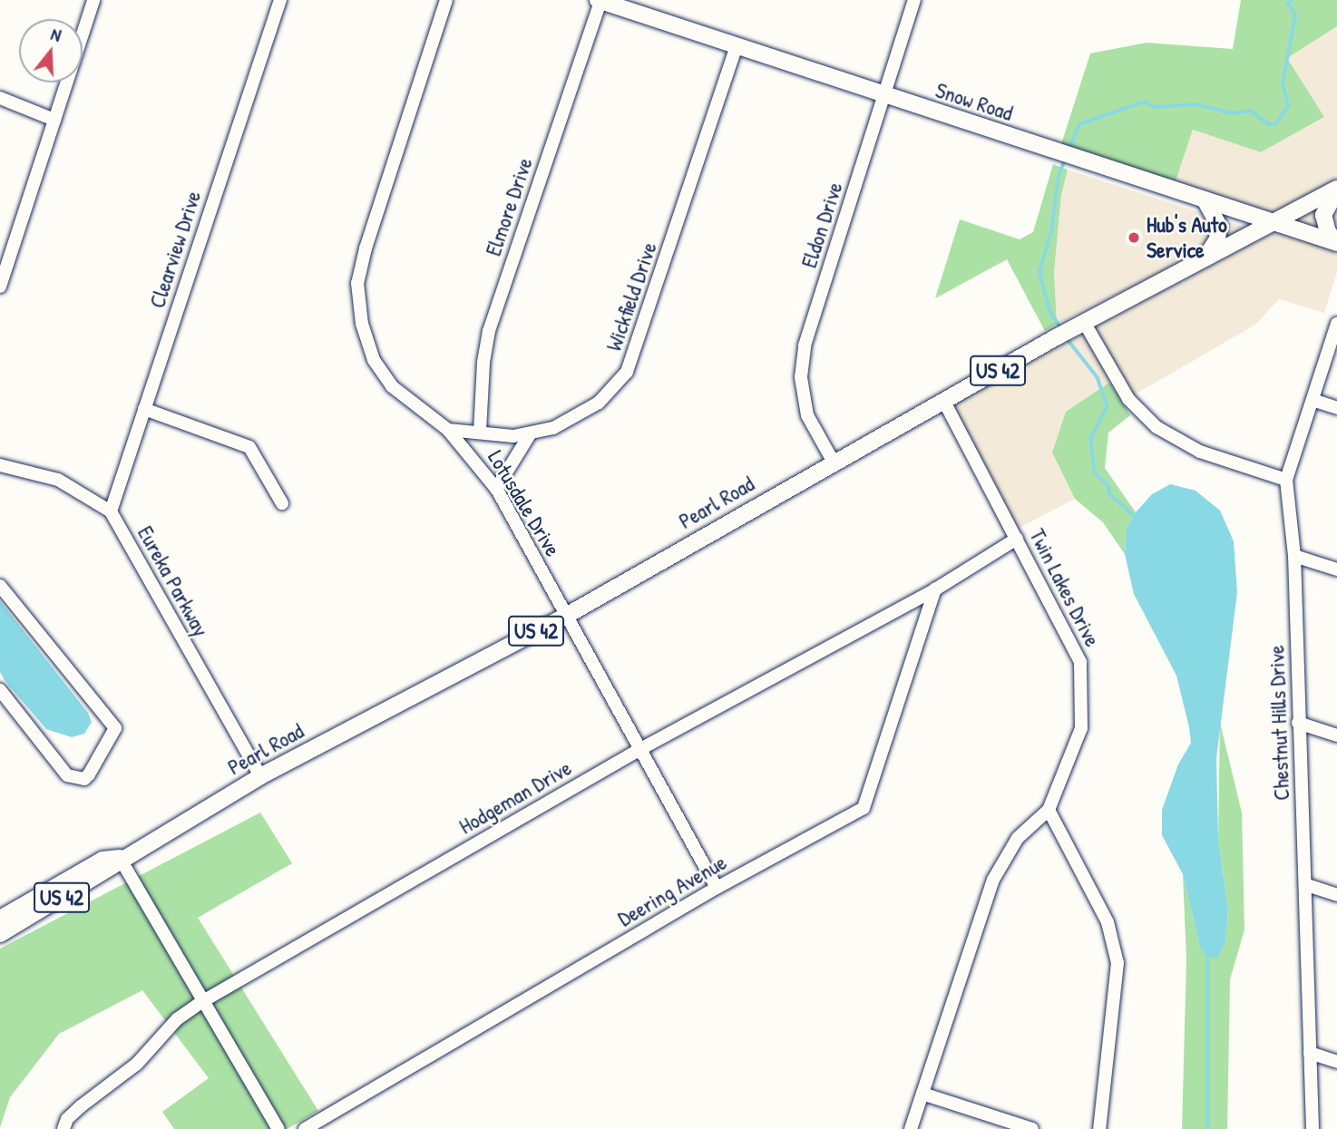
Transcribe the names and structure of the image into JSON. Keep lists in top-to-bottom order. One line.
{"streets":{"main road":["Snow Road","US 42","Pearl Road"],"street":["Elmore Drive","Eldon Drive","Clearview Drive","Wickfield Drive","Lotusdale Drive","Eureka Parkway","Twin Lakes Drive","Chestnut Hills Drive","Hodgeman Drive","Deering Avenue"]},"crossings":[["Snow Road","Elmore Drive"],["Snow Road","Eldon Drive"],["Snow Road","Wickfield Drive"],["Snow Road","Pearl Road"],["Elmore Drive","Wickfield Drive"],["Eldon Drive","Pearl Road"],["Clearview Drive","Eureka Parkway"],["Wickfield Drive","Lotusdale Drive"],["Pearl Road","Lotusdale Drive"],["Pearl Road","Eureka Parkway"],["Pearl Road","Twin Lakes Drive"],["Lotusdale Drive","Hodgeman Drive"],["Lotusdale Drive","Deering Avenue"],["Twin Lakes Drive","Hodgeman Drive"],["Hodgeman Drive","Deering Avenue"]],"places":["Hub's Auto Service"],"north":"top"}
